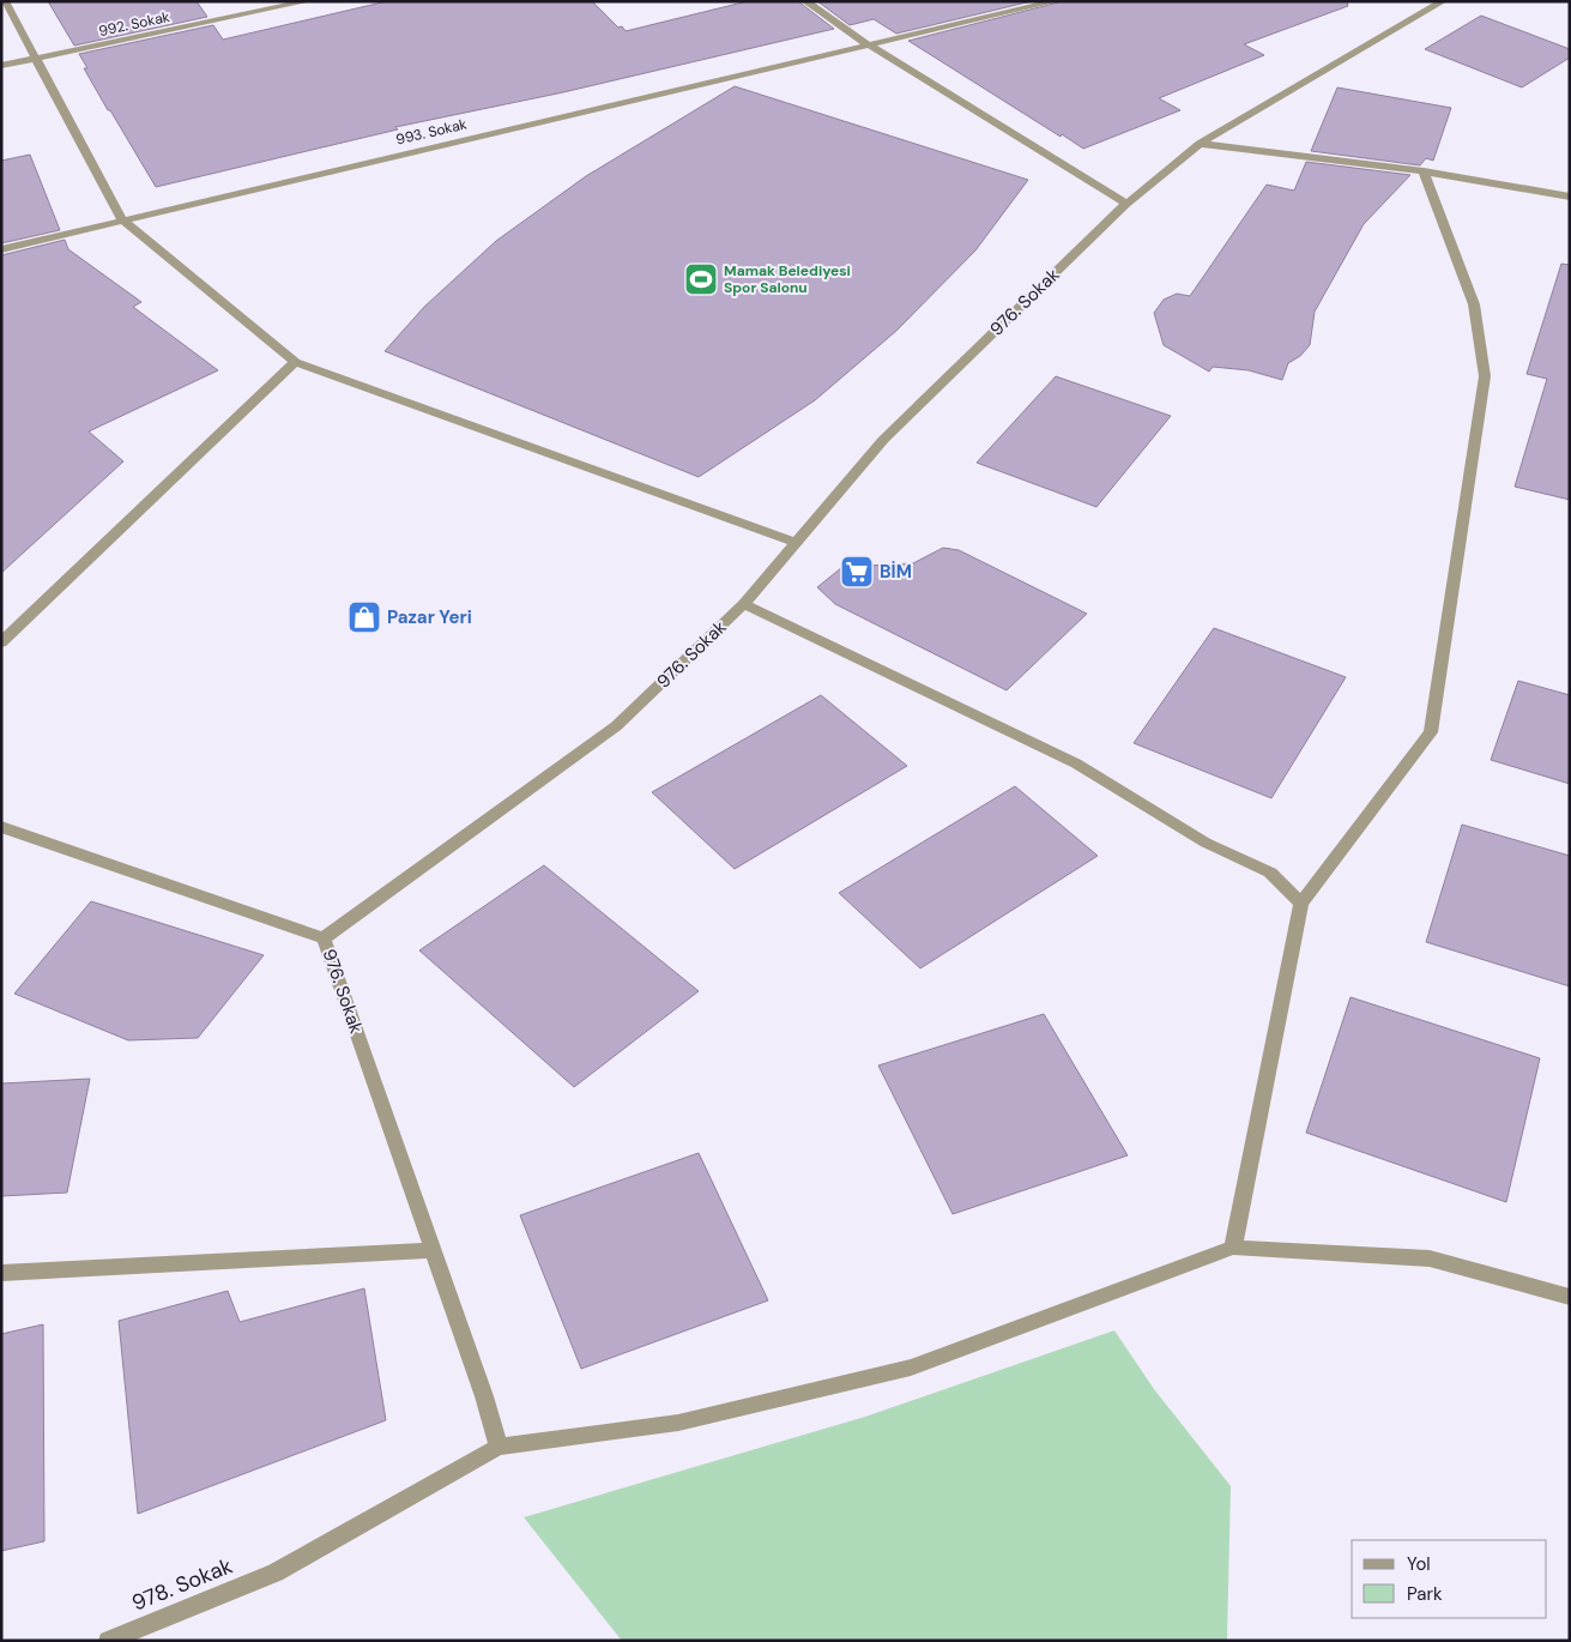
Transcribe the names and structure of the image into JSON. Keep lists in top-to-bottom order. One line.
{"streets":{"street":["992. Sokak","993. Sokak","976. Sokak","978. Sokak"]},"crossings":[["976. Sokak","978. Sokak"]],"places":{"sports":["Mamak Belediyesi Spor Salonu"],"supermarket":["BİM"],"shop":["Pazar Yeri"]},"legend":["Yol","Park"]}
